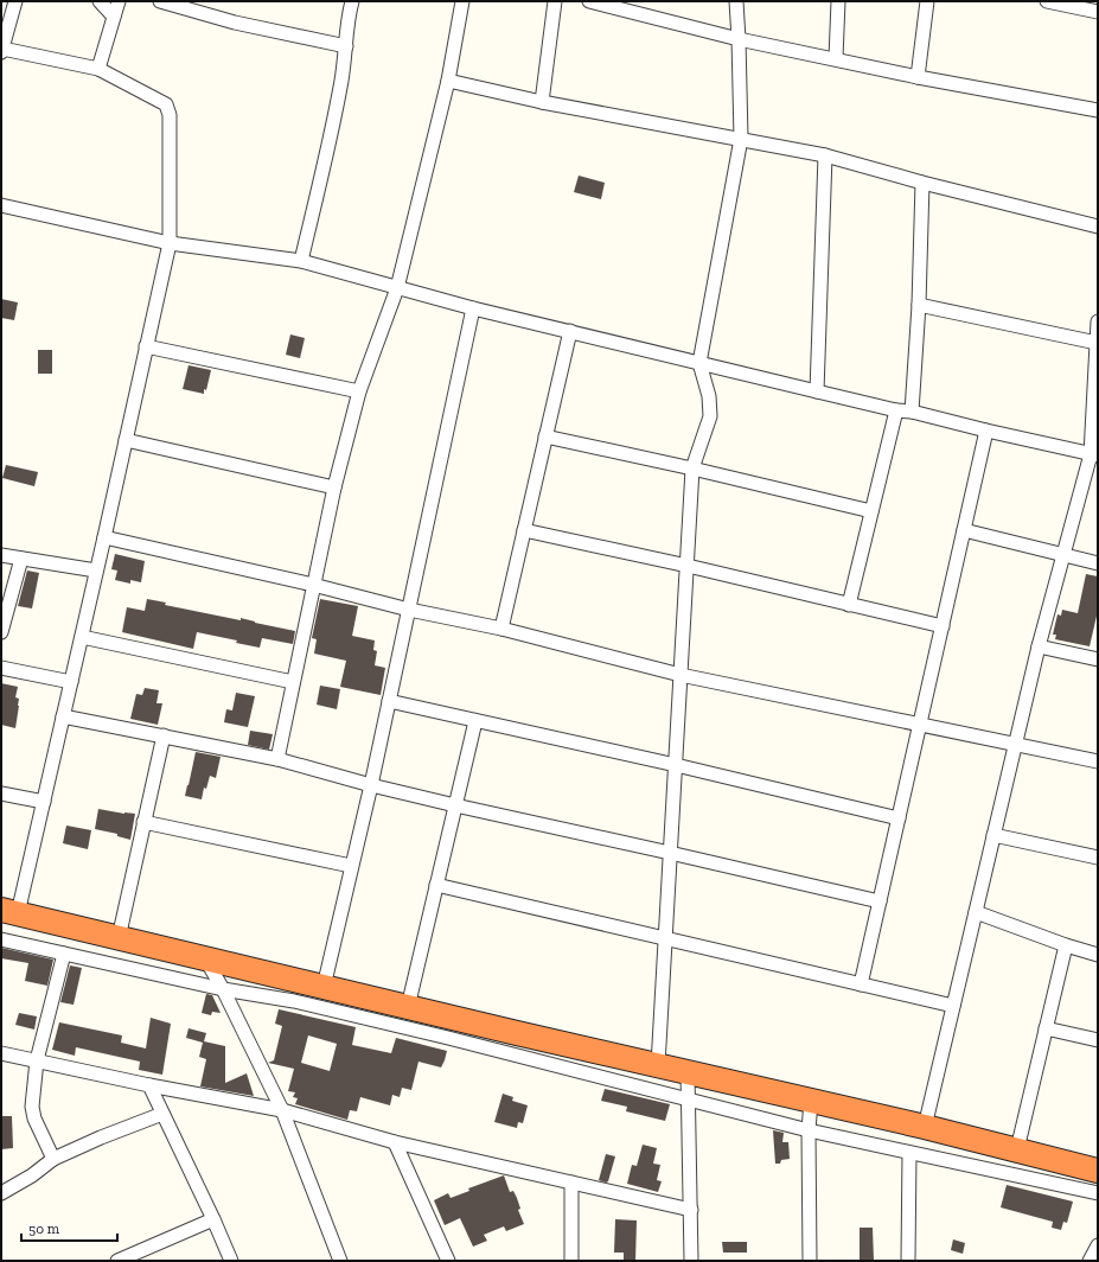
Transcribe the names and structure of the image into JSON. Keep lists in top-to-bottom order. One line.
{"scale_bar":"50 m"}
